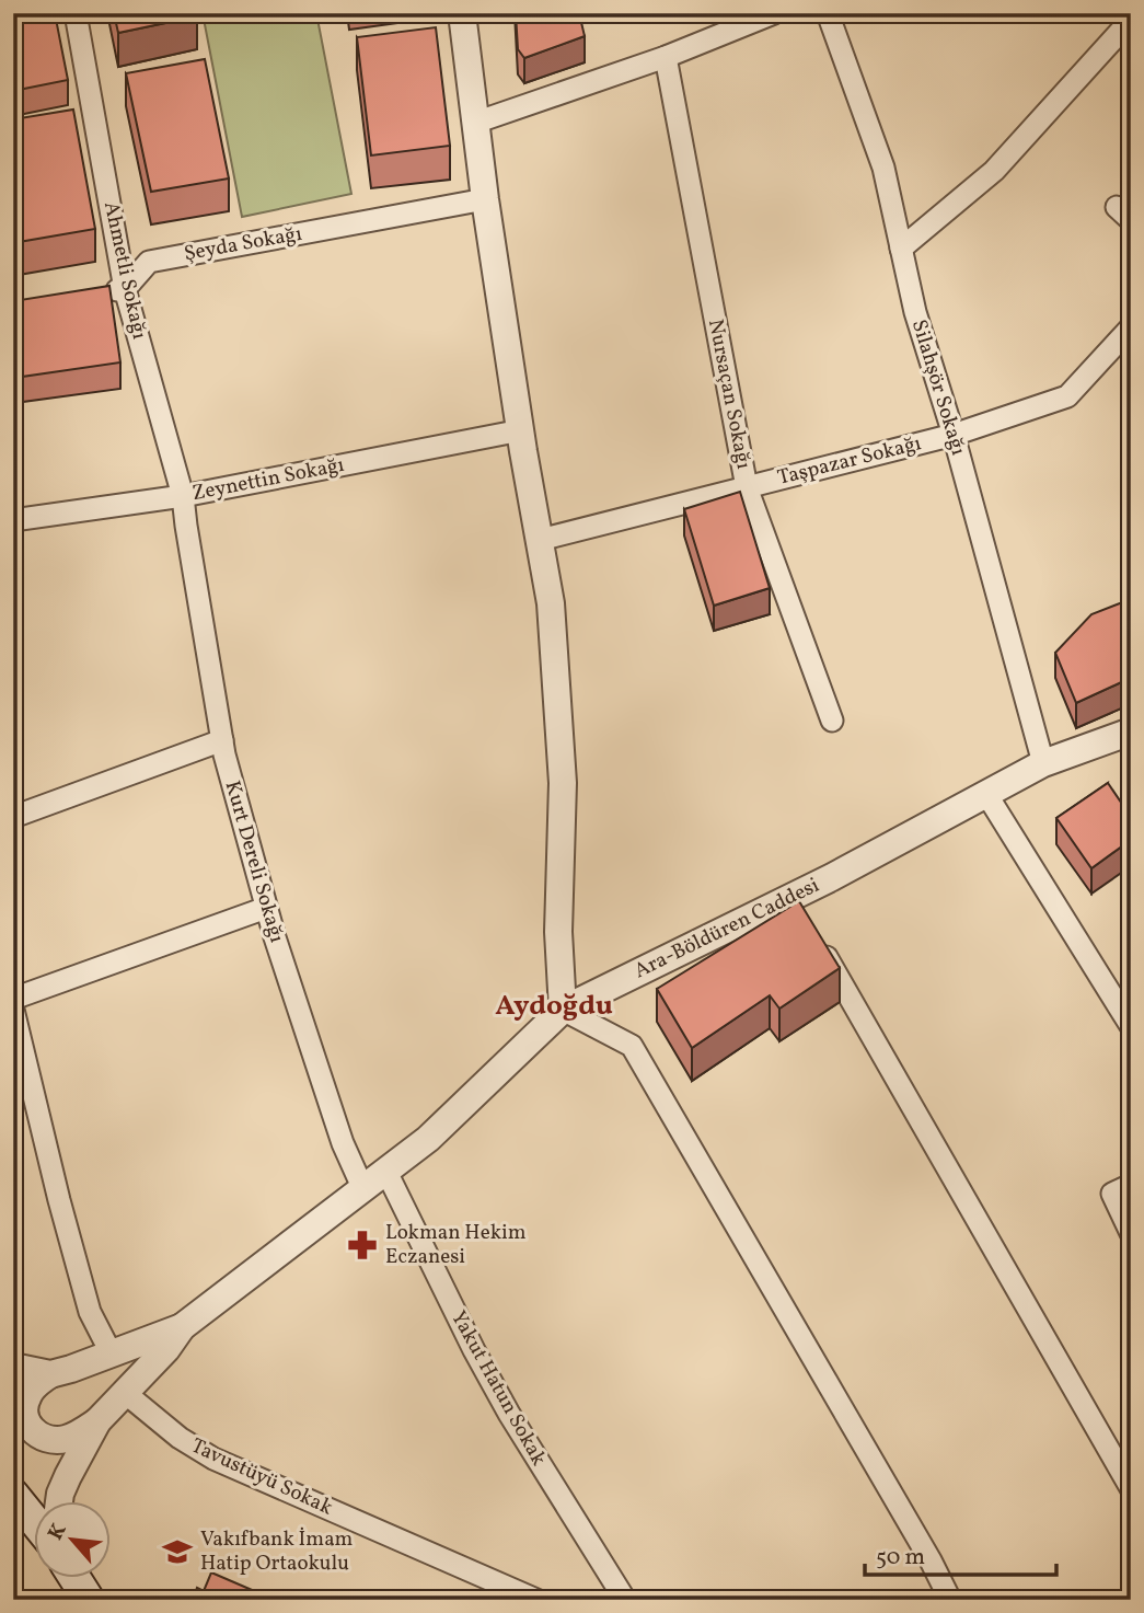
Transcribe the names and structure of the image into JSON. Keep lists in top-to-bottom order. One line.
{"streets":{"street":["Şeyda Sokağı","Ahmetli Sokağı","Silahşör Sokağı","Nursaçan Sokağı","Taşpazar Sokağı","Zeynettin Sokağı","Kurt Dereli Sokağı","Ara-Böldüren Caddesi","Yakut Hatun Sokak","Tavustüyü Sokak"]},"crossings":[["Şeyda Sokağı","Ahmetli Sokağı"],["Ahmetli Sokağı","Zeynettin Sokağı"],["Ahmetli Sokağı","Kurt Dereli Sokağı"],["Silahşör Sokağı","Taşpazar Sokağı"],["Silahşör Sokağı","Ara-Böldüren Caddesi"],["Nursaçan Sokağı","Taşpazar Sokağı"],["Kurt Dereli Sokağı","Ara-Böldüren Caddesi"],["Ara-Böldüren Caddesi","Yakut Hatun Sokak"],["Ara-Böldüren Caddesi","Tavustüyü Sokak"]],"districts":["Aydoğdu"],"places":{"pharmacy":["Lokman Hekim Eczanesi"],"school or university":["Vakıfbank İmam Hatip Ortaokulu"]},"scale_bar":"50 m","north":"top left"}
